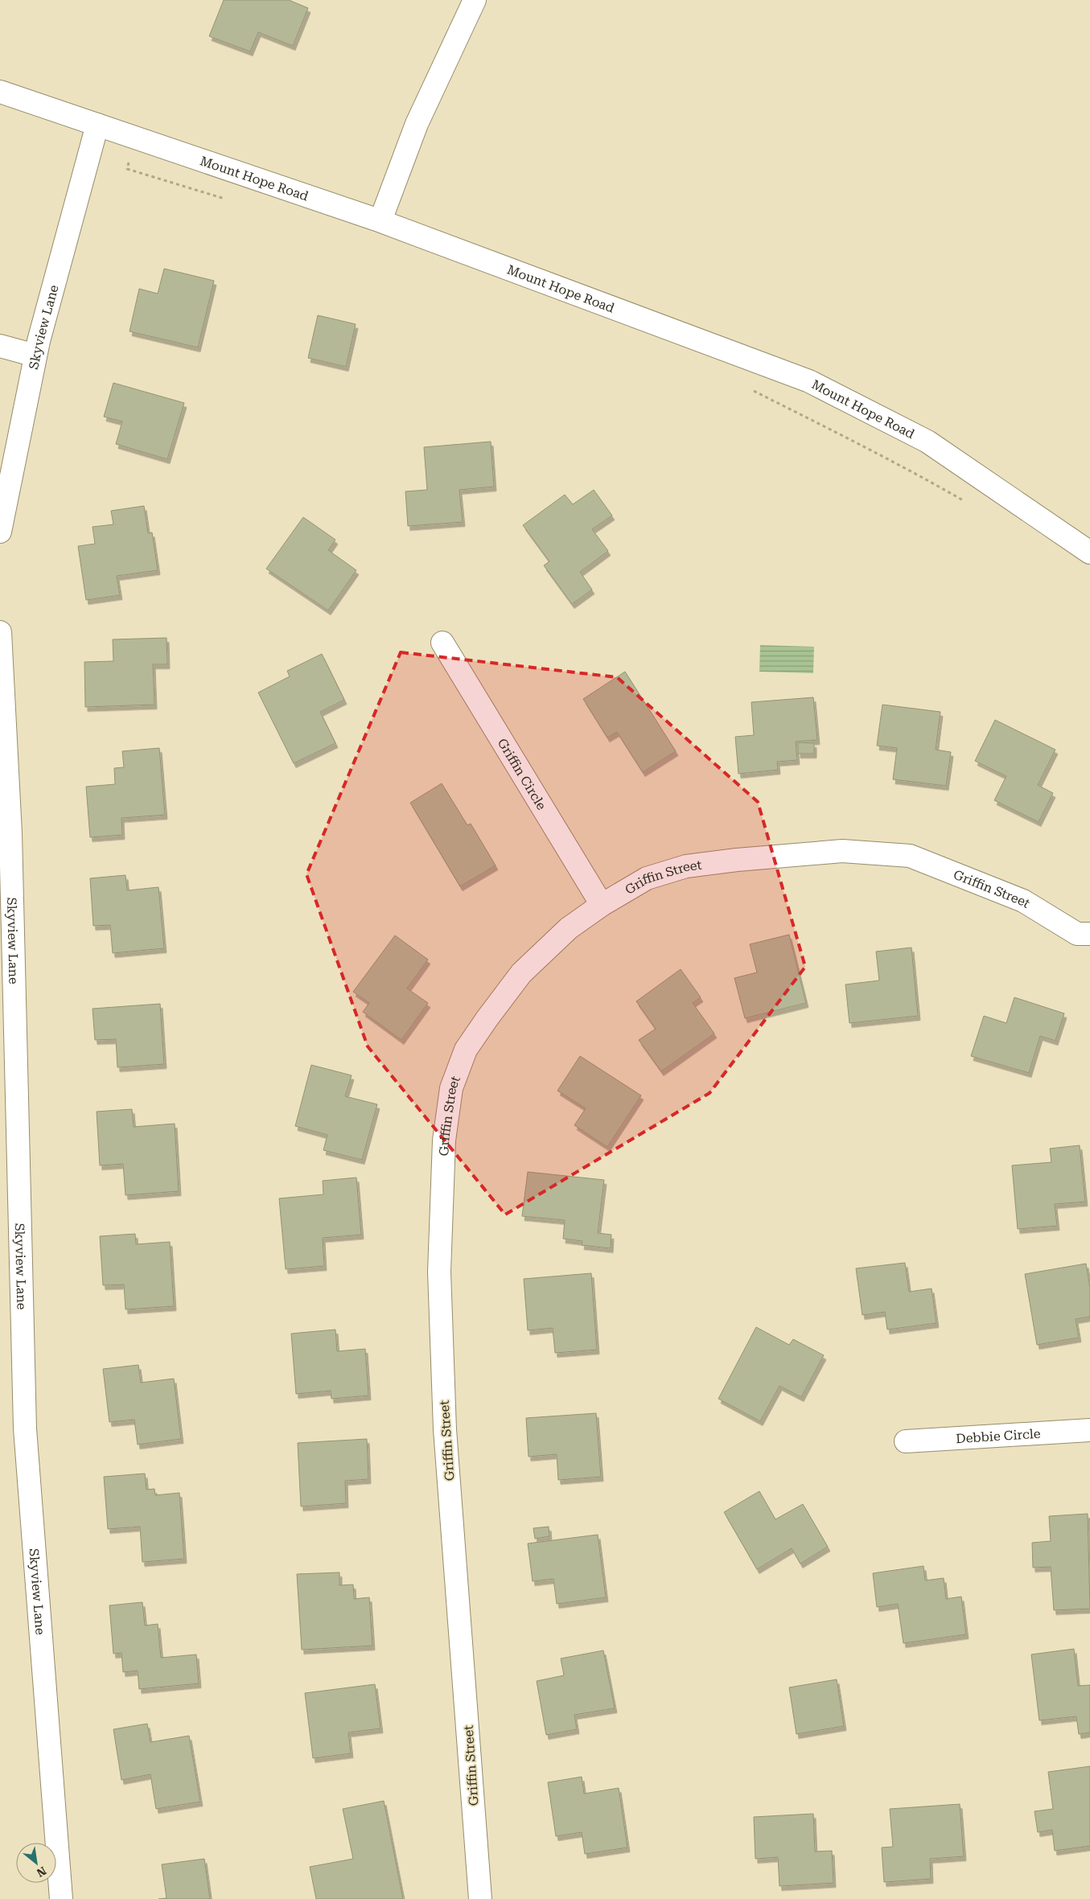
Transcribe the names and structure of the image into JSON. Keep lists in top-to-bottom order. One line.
{"streets":{"street":["Mount Hope Road","Skyview Lane","Griffin Circle","Griffin Street","Debbie Circle"]},"crossings":[["Mount Hope Road","Skyview Lane"],["Griffin Circle","Griffin Street"]],"north":"bottom right"}
